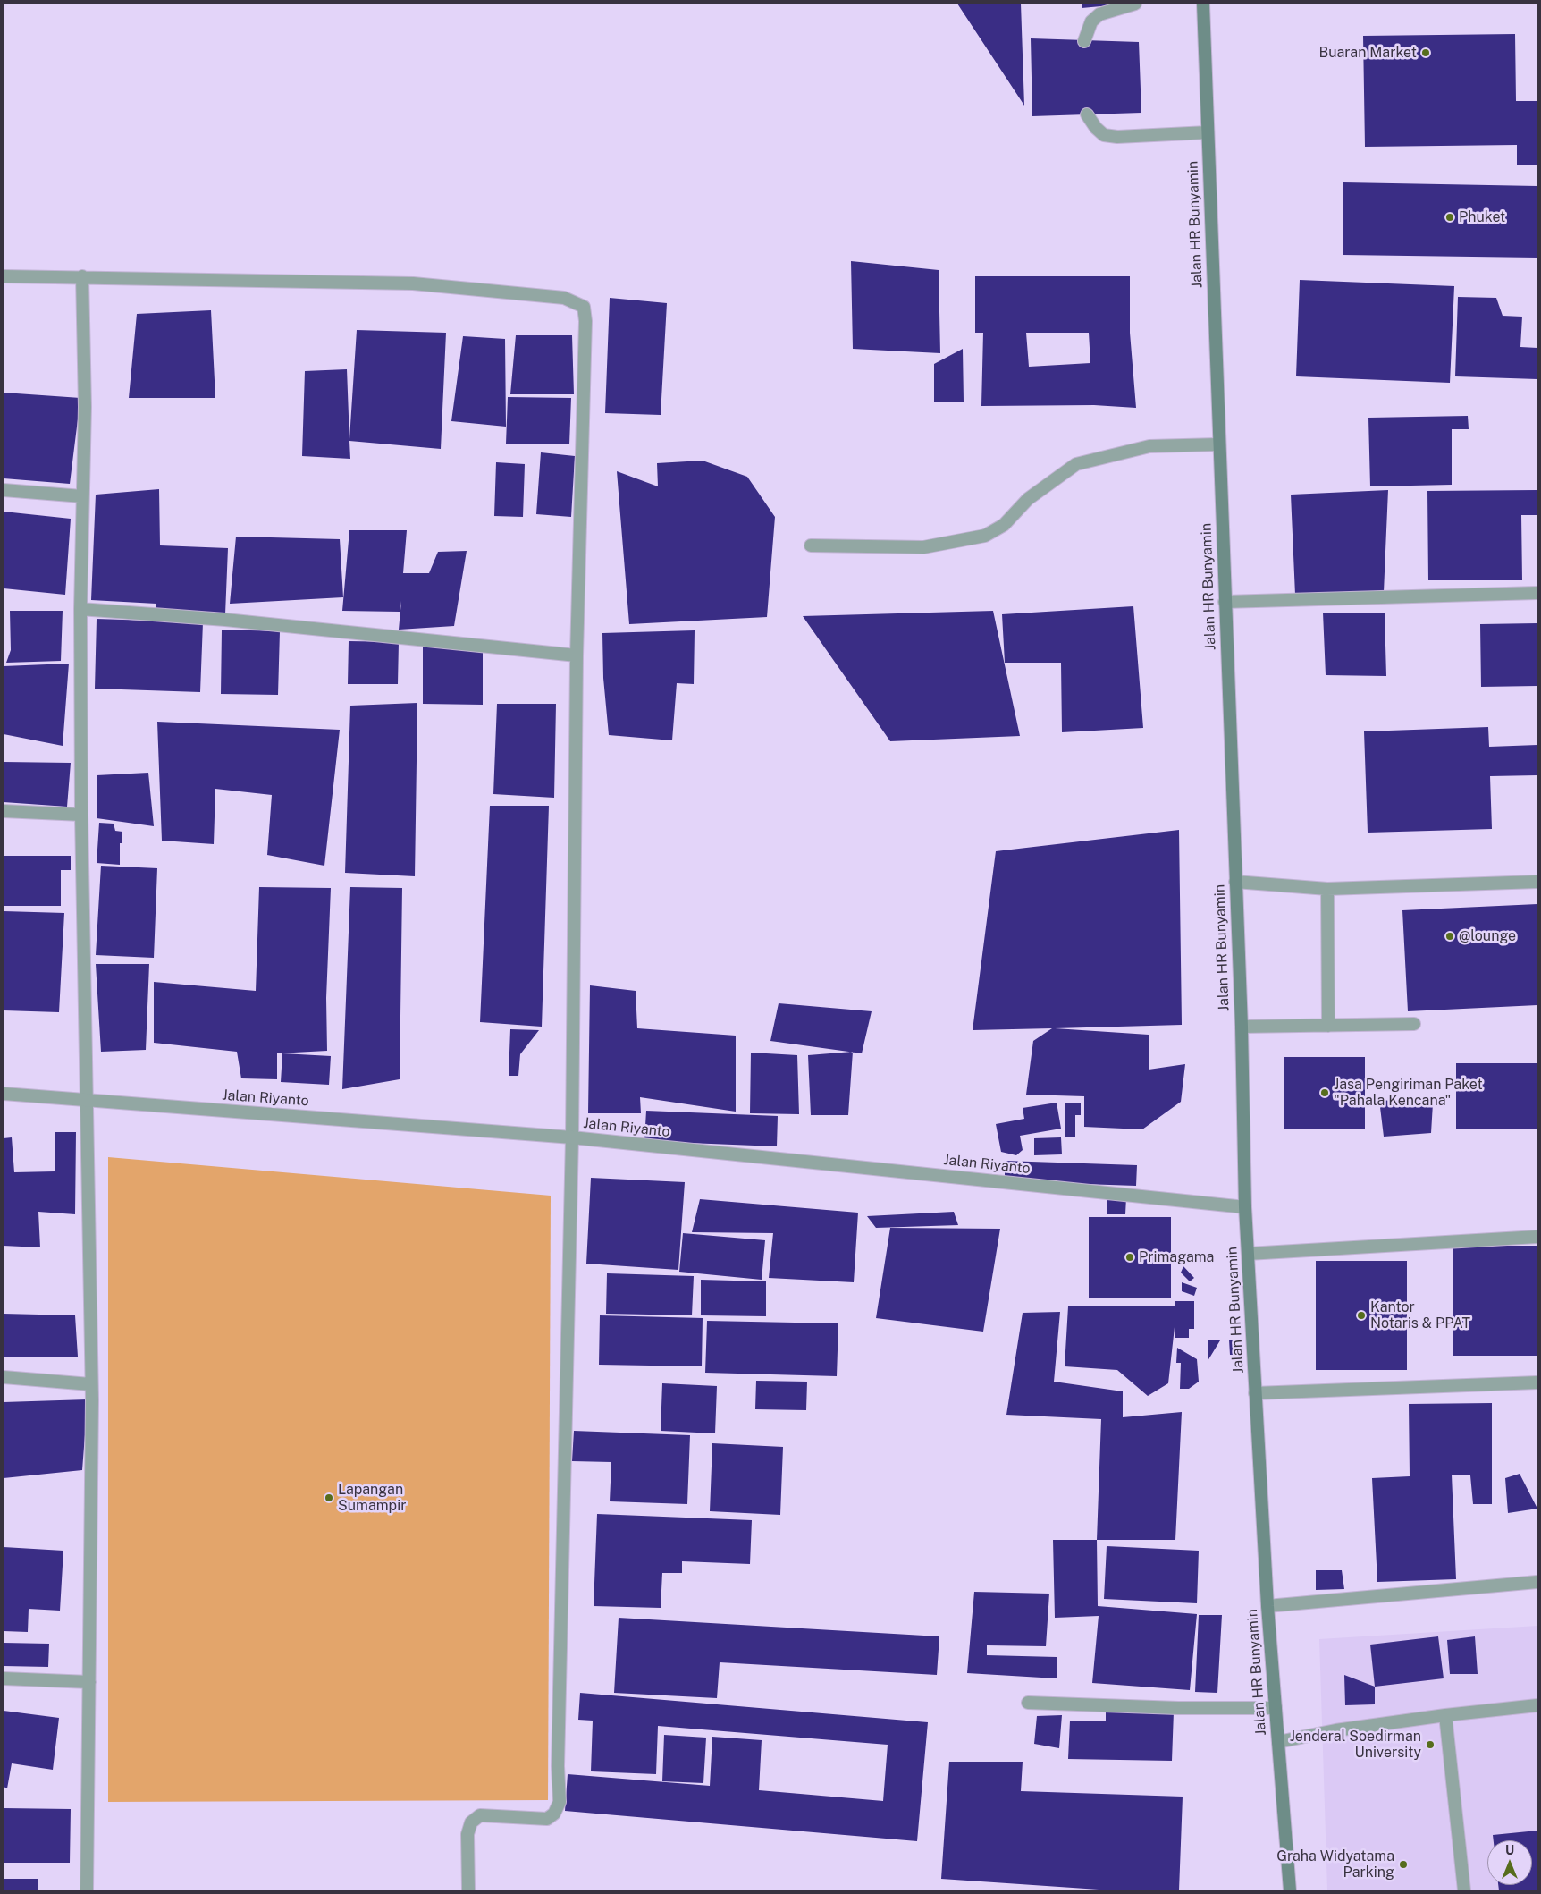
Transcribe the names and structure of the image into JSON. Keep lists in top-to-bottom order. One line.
{"streets":{"main road":["Jalan HR Bunyamin"],"street":["Jalan Riyanto"]},"crossings":[["Jalan HR Bunyamin","Jalan Riyanto"]],"places":["Buaran Market","Phuket","@lounge","Jasa Pengiriman Paket \"Pahala Kencana\"","Primagama","Kantor Notaris & PPAT","Lapangan Sumampir","Jenderal Soedirman University","Graha Widyatama Parking"],"north":"top"}
